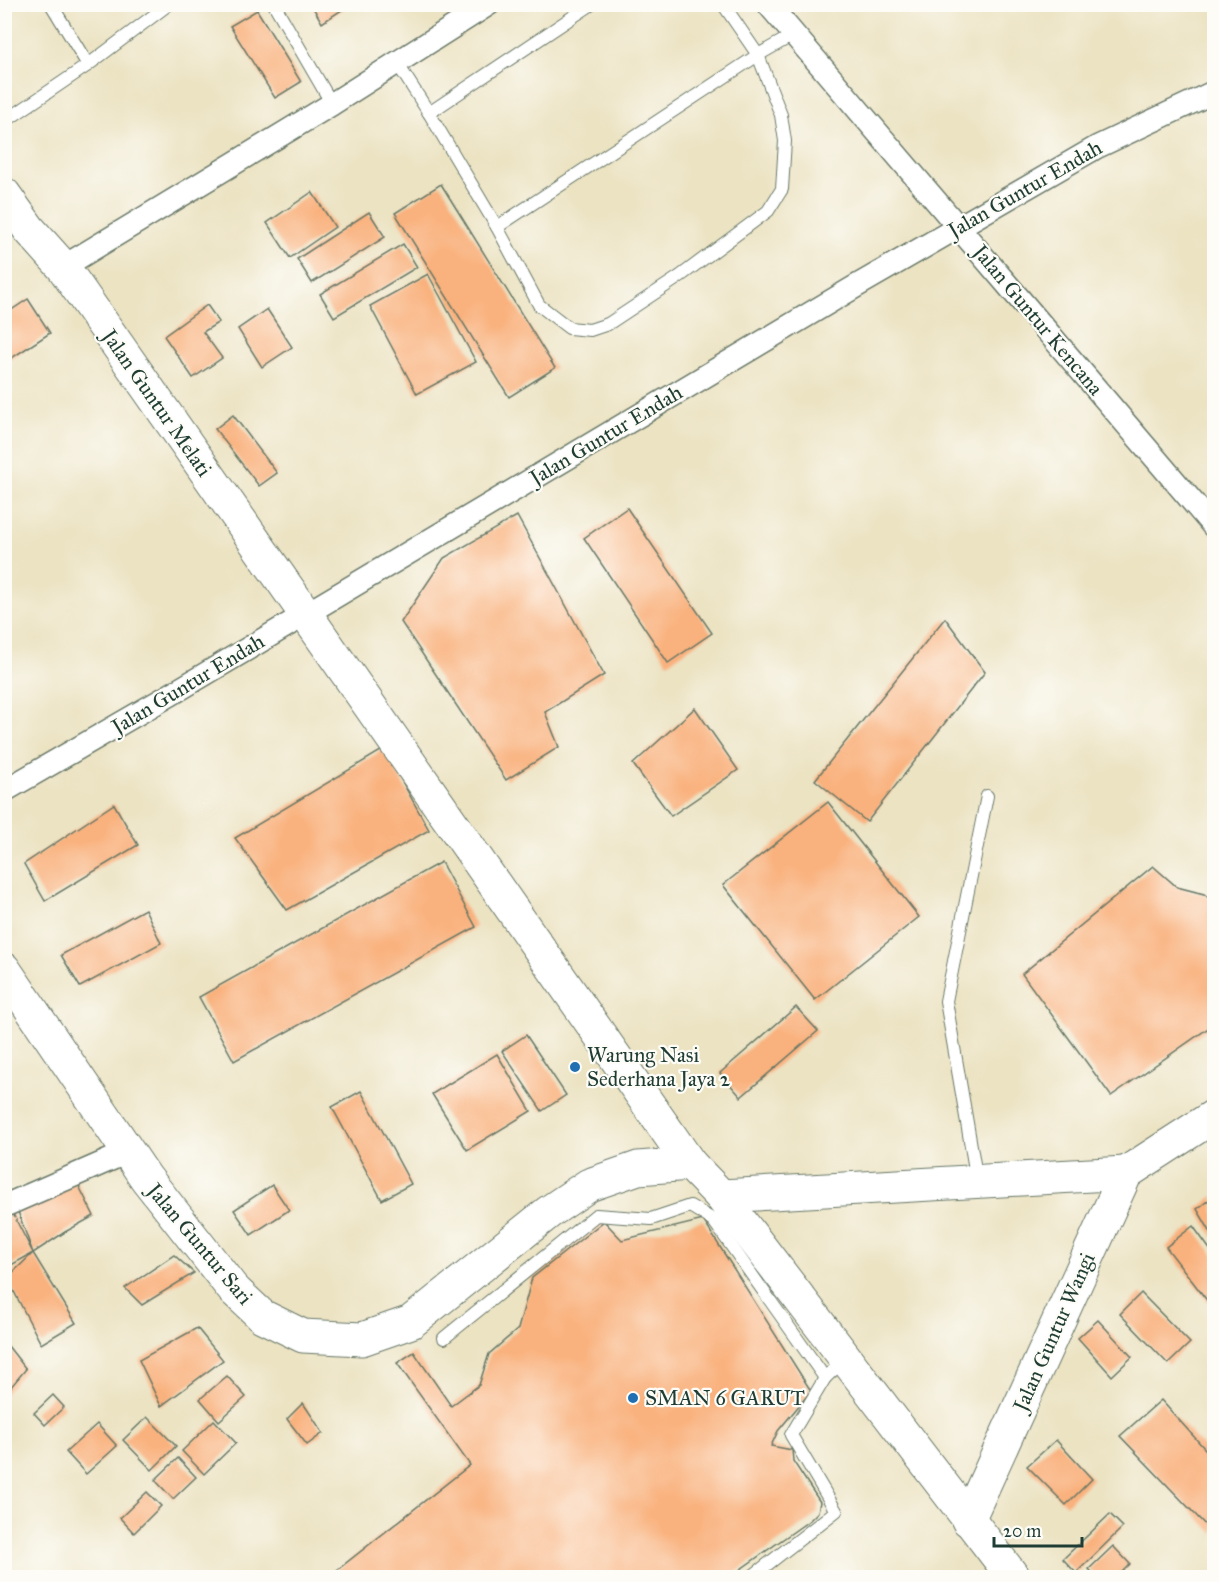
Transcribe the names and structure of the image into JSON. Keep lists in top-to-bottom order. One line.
{"streets":{"street":["Jalan Guntur Endah","Jalan Guntur Kencana","Jalan Guntur Melati","Jalan Guntur Sari","Jalan Guntur Wangi"]},"crossings":[["Jalan Guntur Endah","Jalan Guntur Kencana"],["Jalan Guntur Endah","Jalan Guntur Melati"],["Jalan Guntur Melati","Jalan Guntur Sari"]],"places":["Warung Nasi Sederhana Jaya 2","SMAN 6 GARUT"],"scale_bar":"20 m"}
